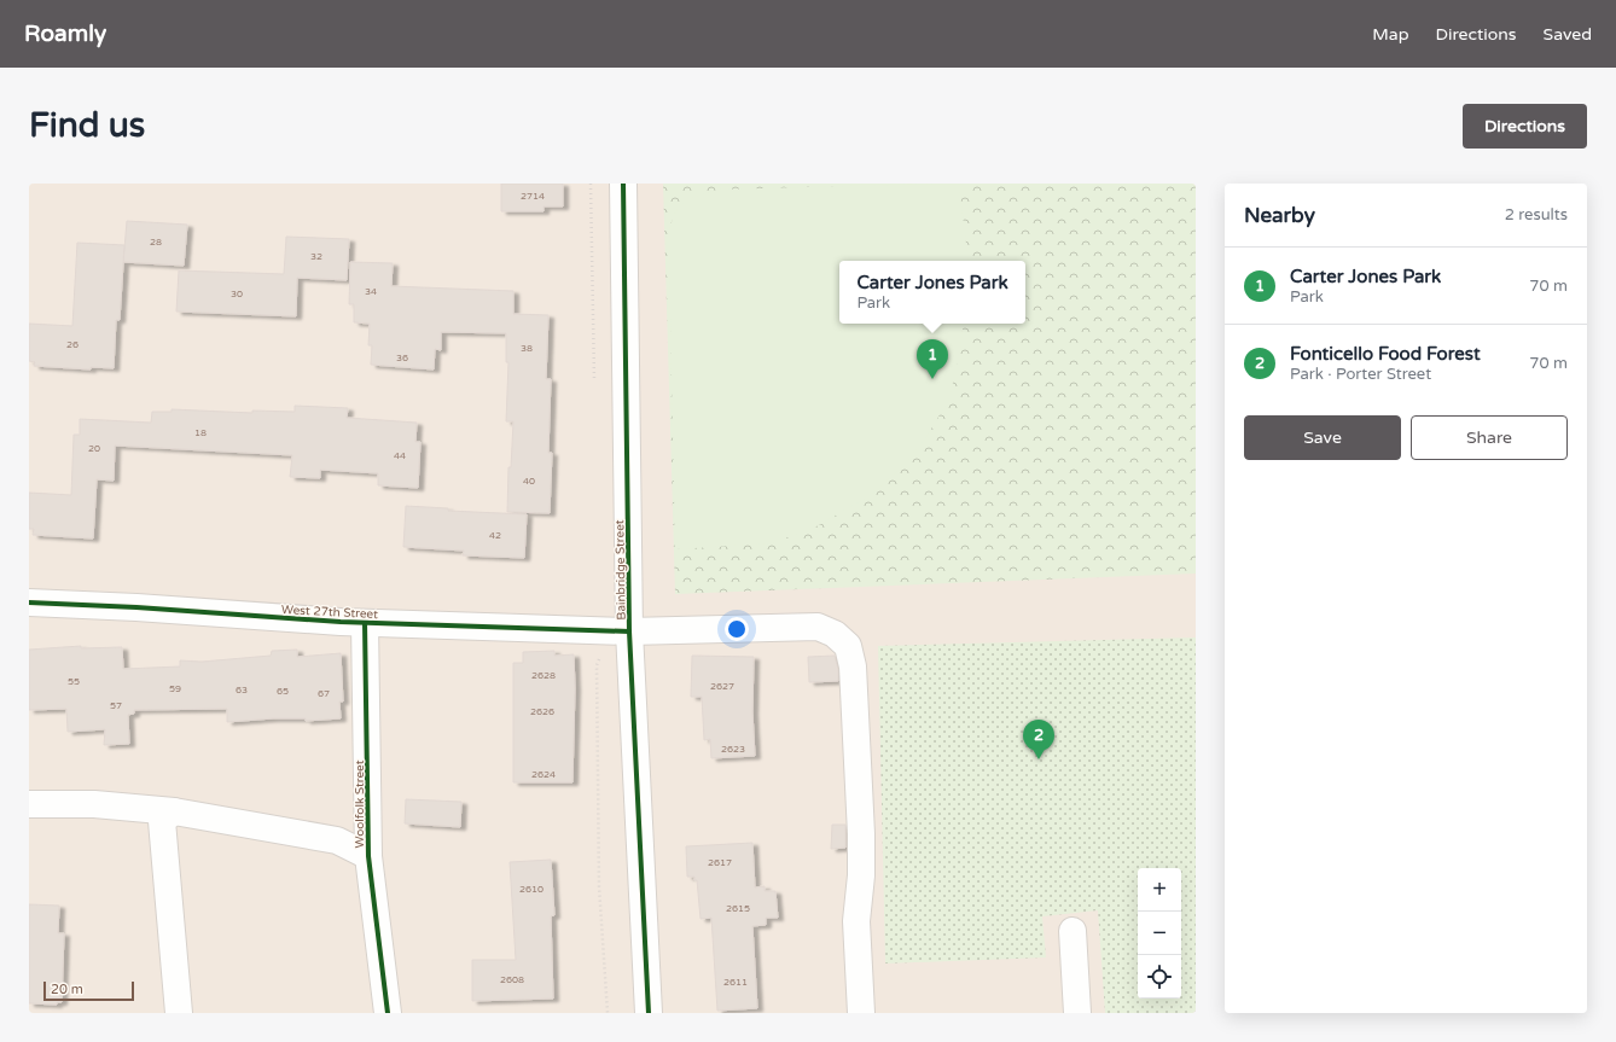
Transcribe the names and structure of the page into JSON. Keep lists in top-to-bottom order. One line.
{"streets":{"street":["Bainbridge Street","West 27th Street","Woolfolk Street"]},"crossings":[["Bainbridge Street","West 27th Street"],["West 27th Street","Woolfolk Street"]],"house_numbers":["2714","28","32","34","30","26","38","36","18","20","44","40","42","2628","55","2627","59","63","65","67","57","2626","2623","2624","2617","2610","2615","2608","2611"],"scale_bar":"20 m","page":{"header":"Roamly","nav":["Map","Directions","Saved"],"buttons":["Directions",["Save","Share"]],"title":"Find us","heading":["Nearby","2 results"],"list":[{"mark":"1","name":"Carter Jones Park","note":"Park","value":"70 m"},{"mark":"2","name":"Fonticello Food Forest","note":"Park · Porter Street","value":"70 m"}],"popup":["Carter Jones Park","Park"],"pins":["1","2"],"map_buttons":["+","−"],"scale":"20 m"}}
